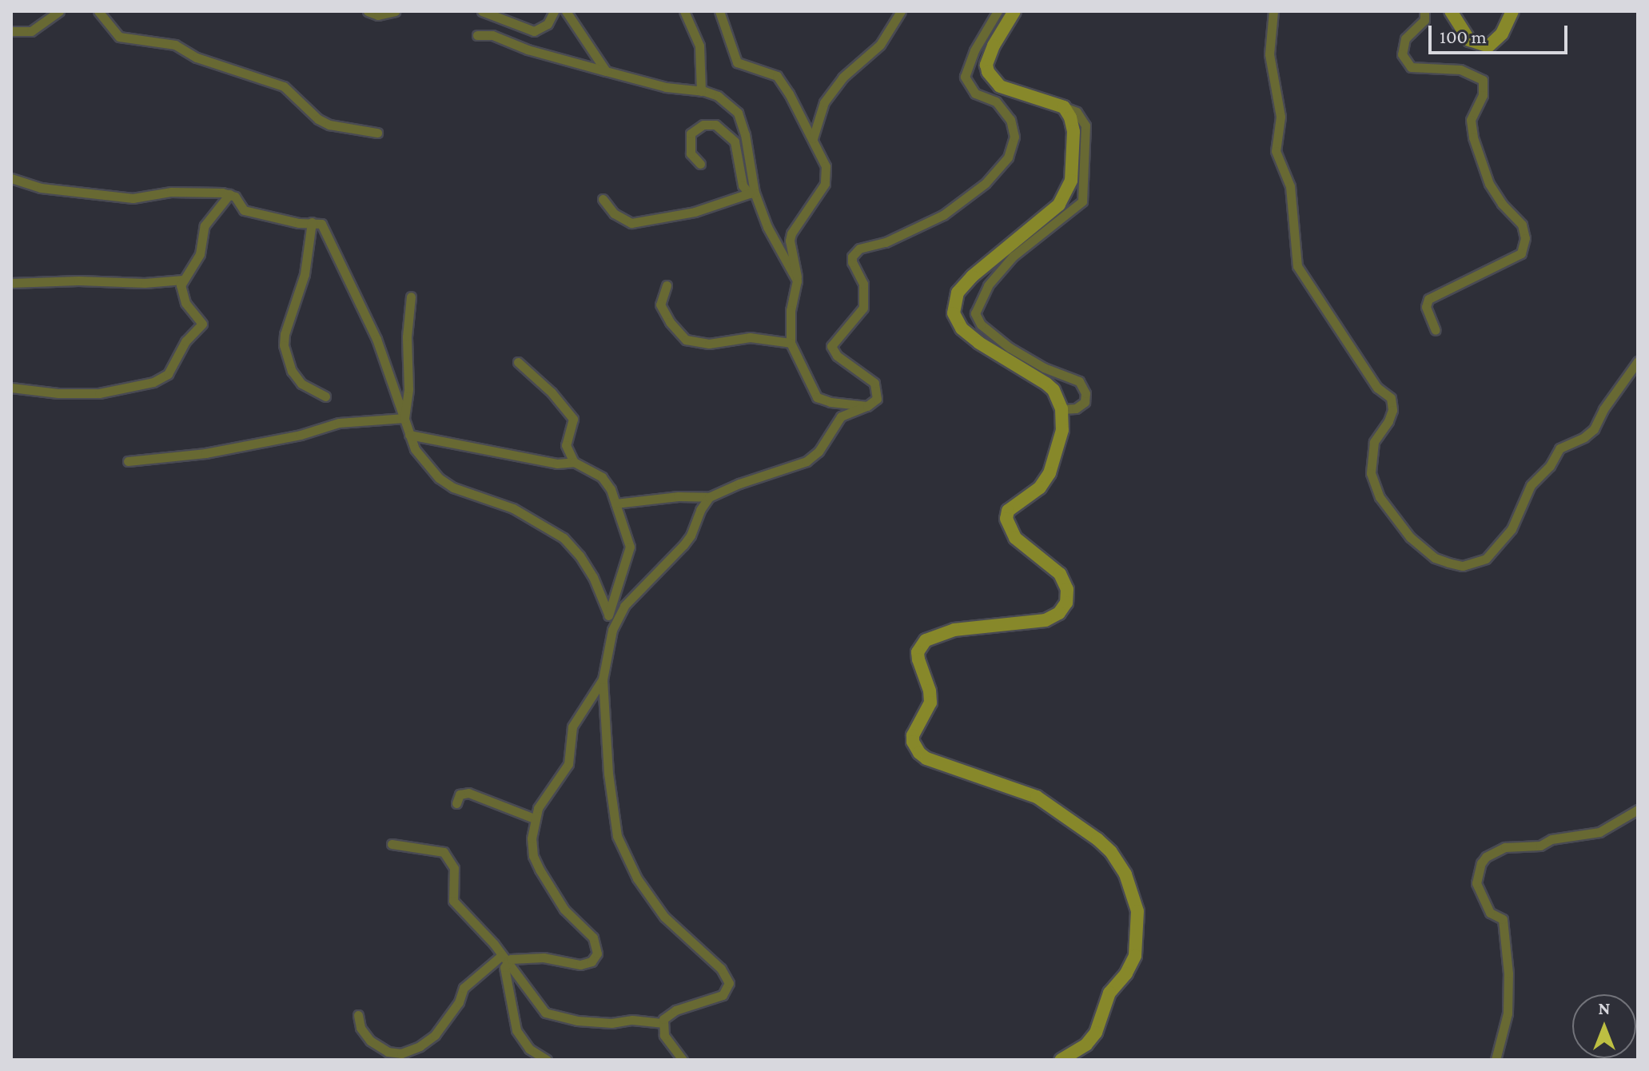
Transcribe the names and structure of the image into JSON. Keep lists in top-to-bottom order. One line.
{"scale_bar":"100 m","north":"top"}
